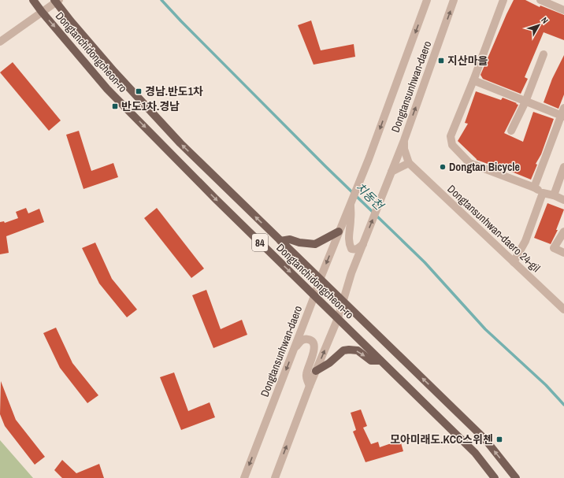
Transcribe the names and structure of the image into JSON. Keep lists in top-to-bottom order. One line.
{"streets":{"main road":["Dongtanchidongcheon-ro","84"],"street":["Dongtansunhwan-daero","Dongtansunhwan-daero 24-gil"]},"crossings":[["Dongtanchidongcheon-ro","Dongtansunhwan-daero"]],"water":["치동천"],"places":{"transit":["지산마을","경남.반도1차","반도1차.경남","모아미래도.KCC스위첸"],"other":["Dongtan Bicycle"]},"north":"top right"}
